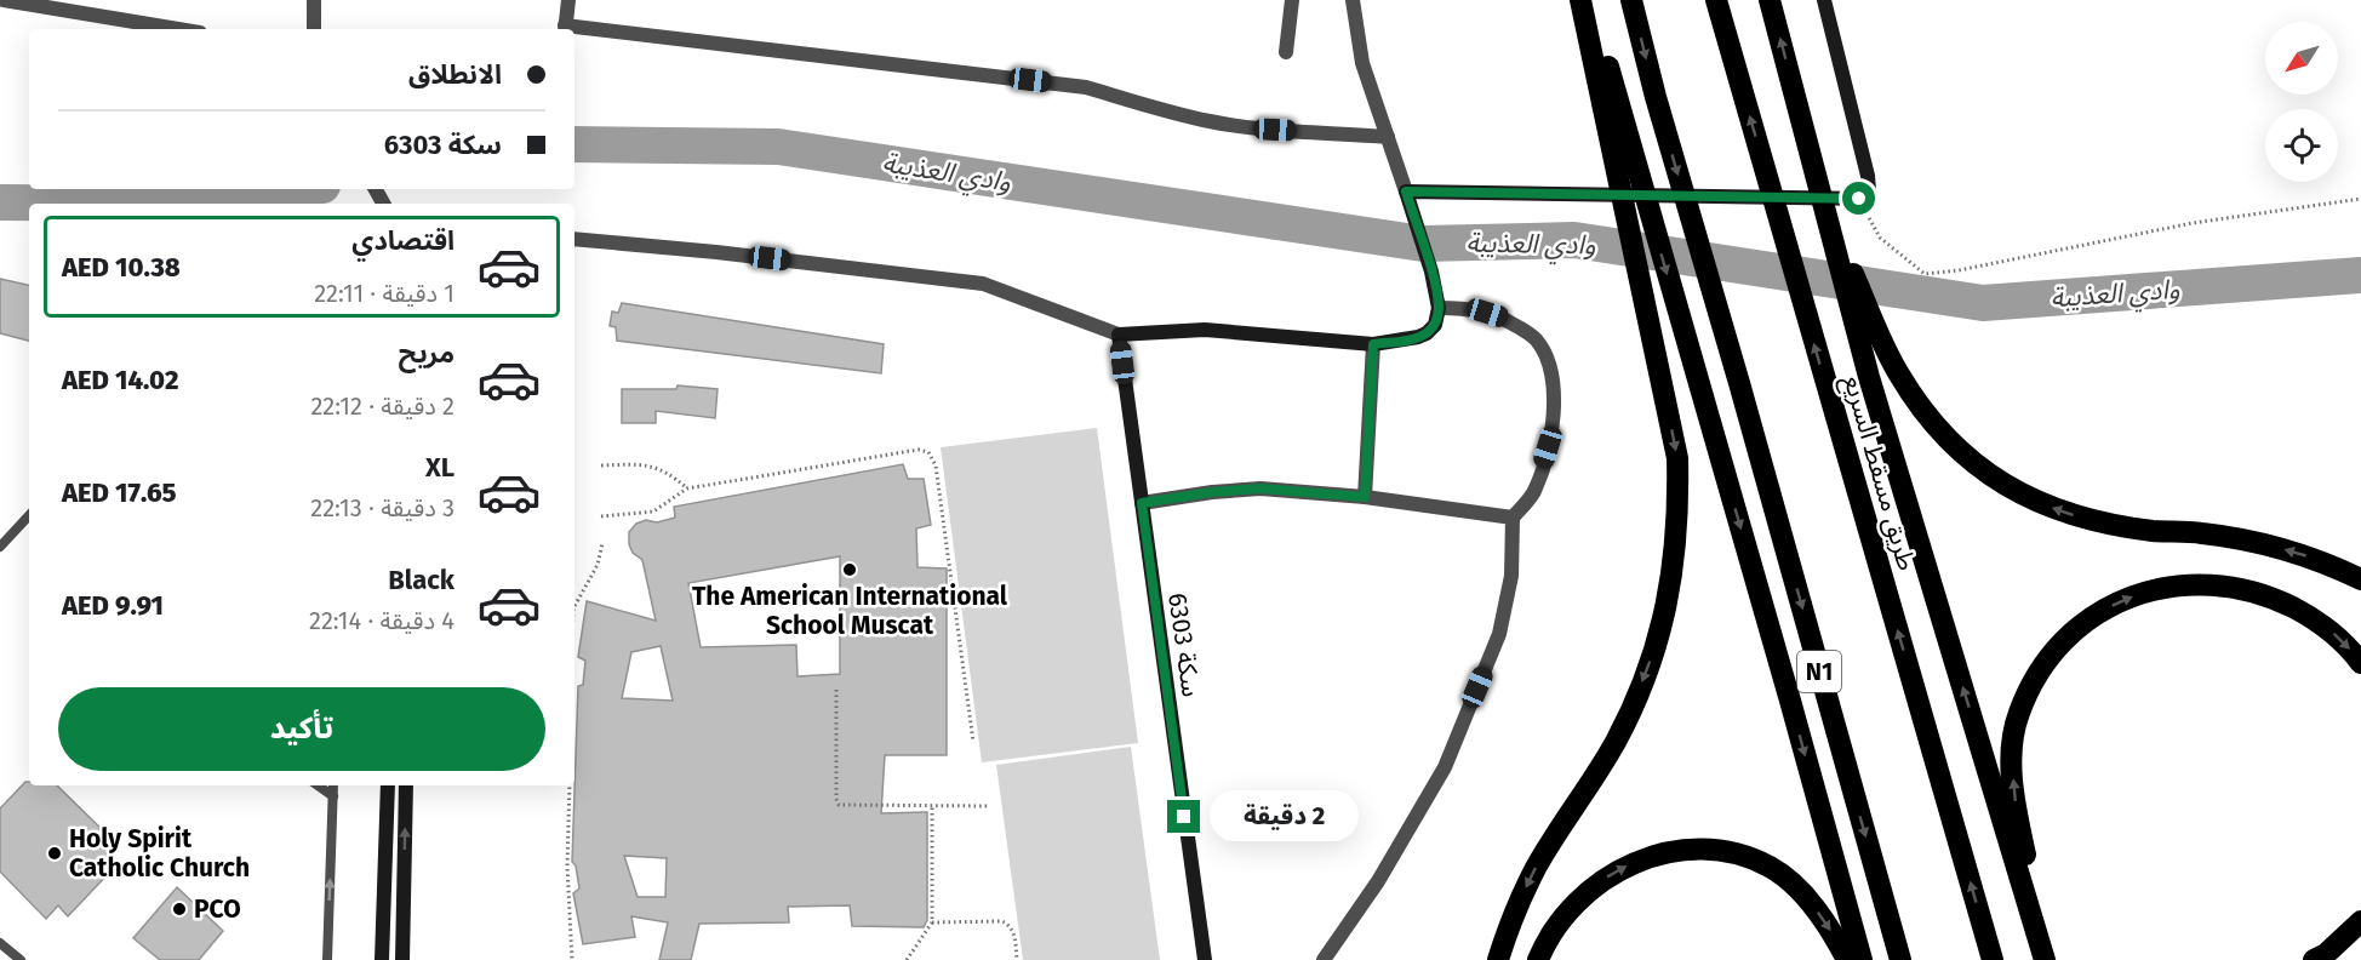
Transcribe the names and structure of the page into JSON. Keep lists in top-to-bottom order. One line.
{"streets":{"highway":["طريق مسقط السريع","N1"],"street":["سكة 6303"]},"water":["وادي العذيبة"],"places":["The American International School Muscat","Holy Spirit Catholic Church","PCO"],"north":"bottom left","page":{"banner":["الانطلاق","سكة 6303"],"list":[{"name":"اقتصادي","note":"1 دقيقة · 22:11","value":"AED 10.38"},{"name":"مريح","note":"2 دقيقة · 22:12","value":"AED 14.02"},{"name":"XL","note":"3 دقيقة · 22:13","value":"AED 17.65"},{"name":"Black","note":"4 دقيقة · 22:14","value":"AED 9.91"}],"buttons":"تأكيد","bubble":"2 دقيقة"}}
